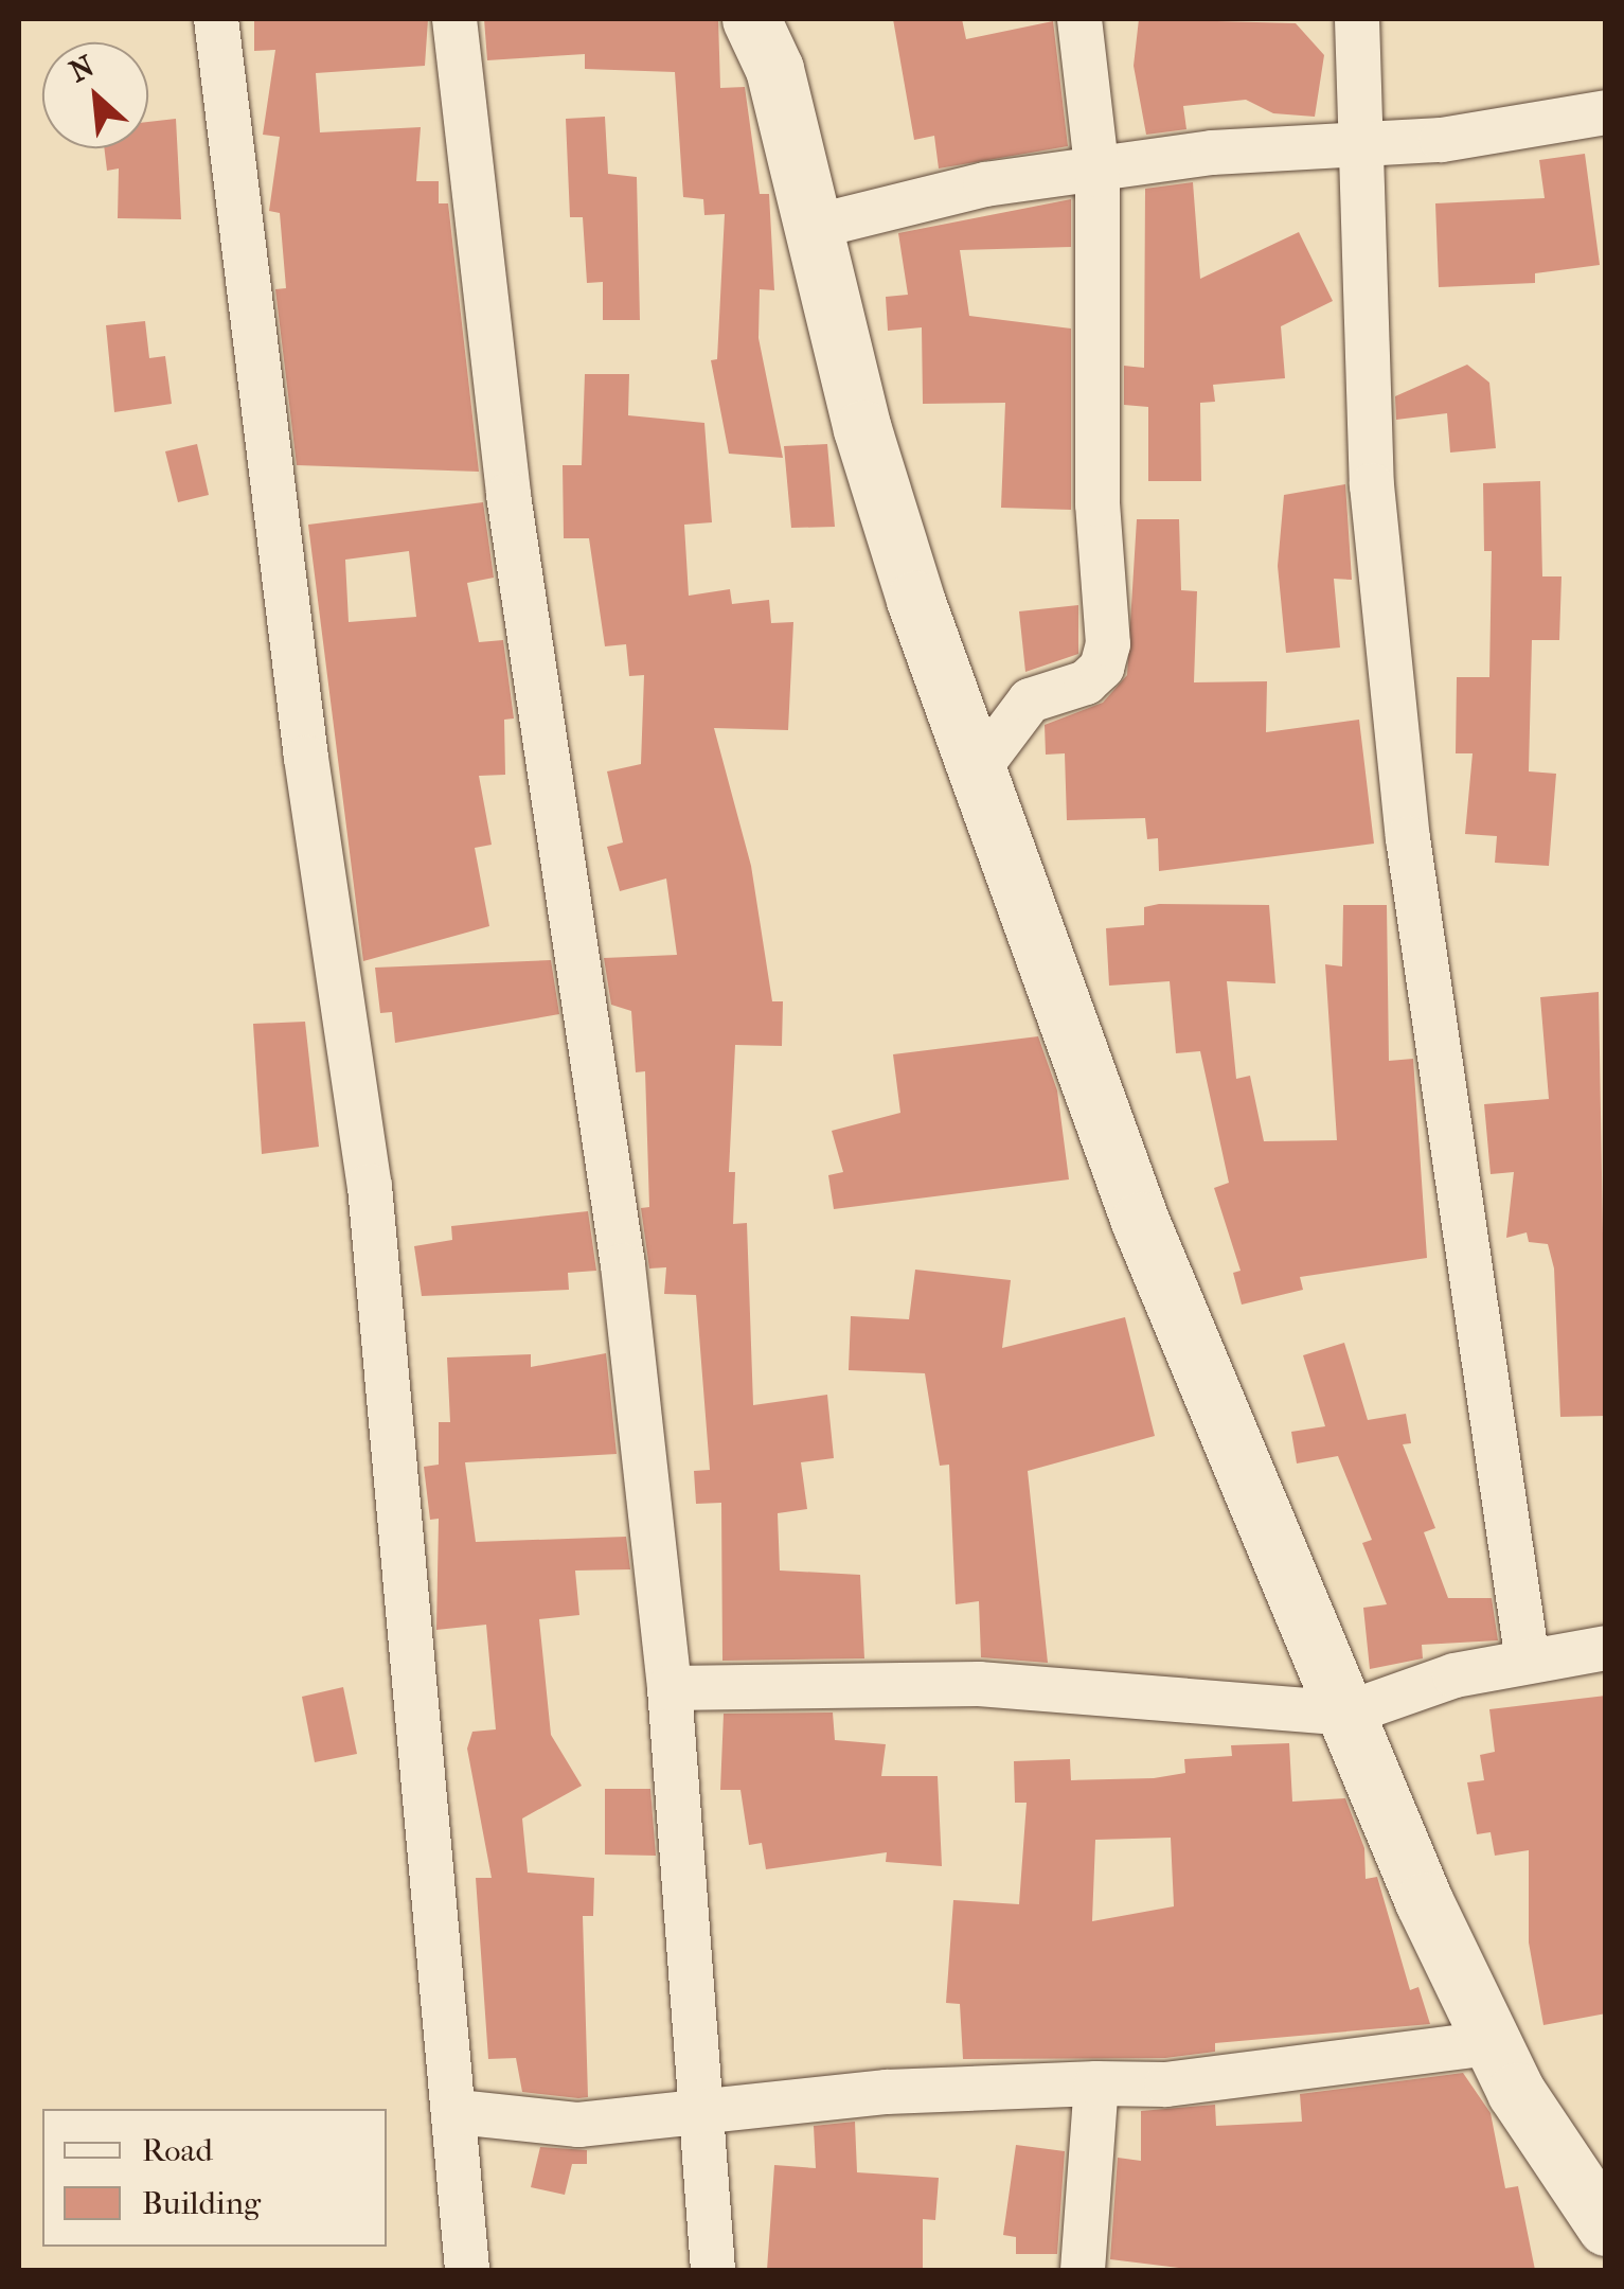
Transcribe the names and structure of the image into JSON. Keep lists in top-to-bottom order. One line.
{"legend":["Road","Building"],"north":"top left"}
